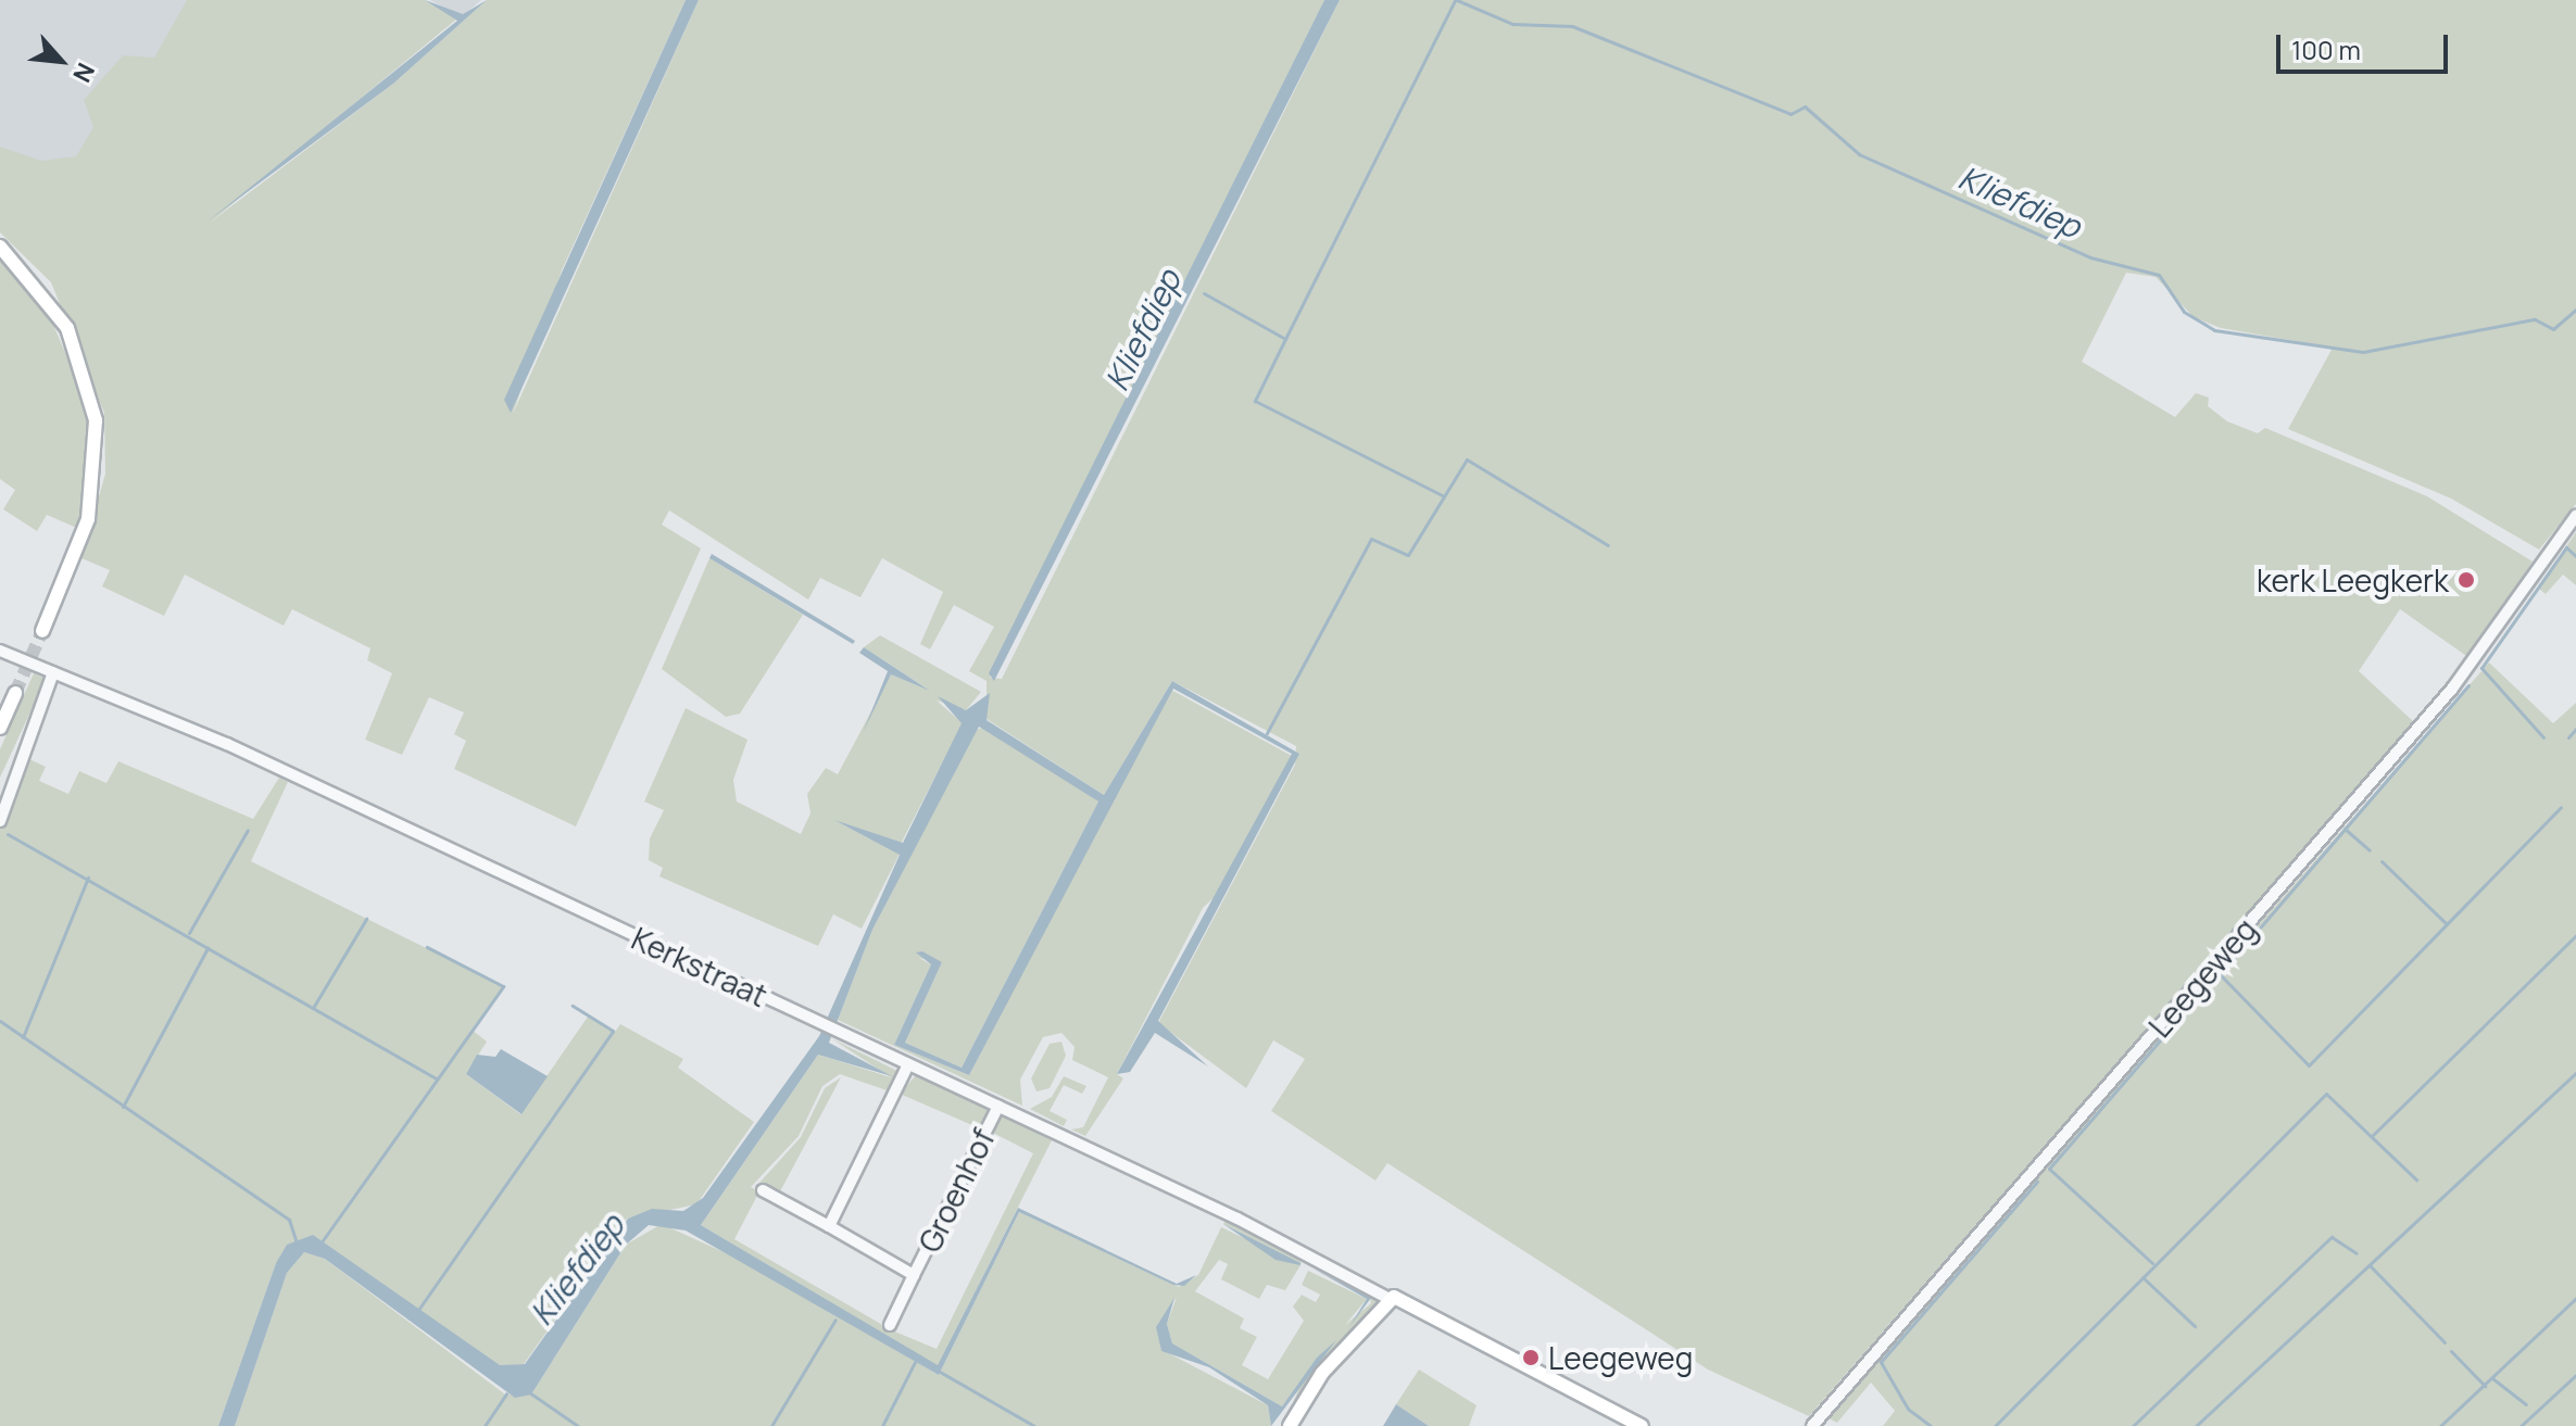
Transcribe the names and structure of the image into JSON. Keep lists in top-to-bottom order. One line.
{"streets":{"street":["Kerkstraat","Leegeweg","Groenhof"]},"crossings":[["Kerkstraat","Groenhof"]],"water":["Kliefdiep"],"places":["kerk Leegkerk","Leegeweg"],"scale_bar":"100 m","north":"bottom right"}
